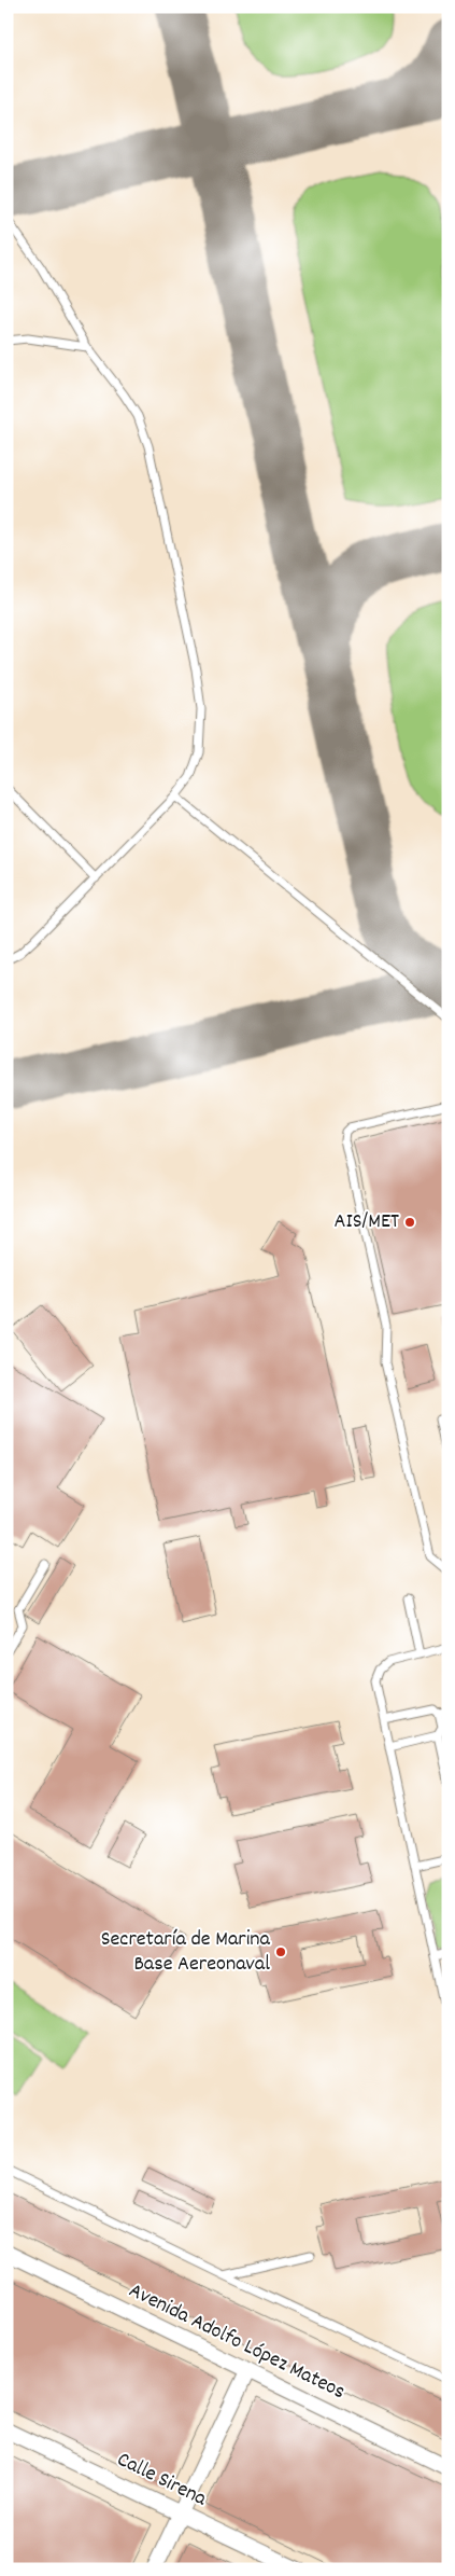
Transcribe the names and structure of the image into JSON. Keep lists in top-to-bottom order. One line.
{"streets":{"street":["Avenida Adolfo López Mateos","Calle Sirena"]},"places":["AIS/MET","Secretaría de Marina Base Aereonaval"]}
